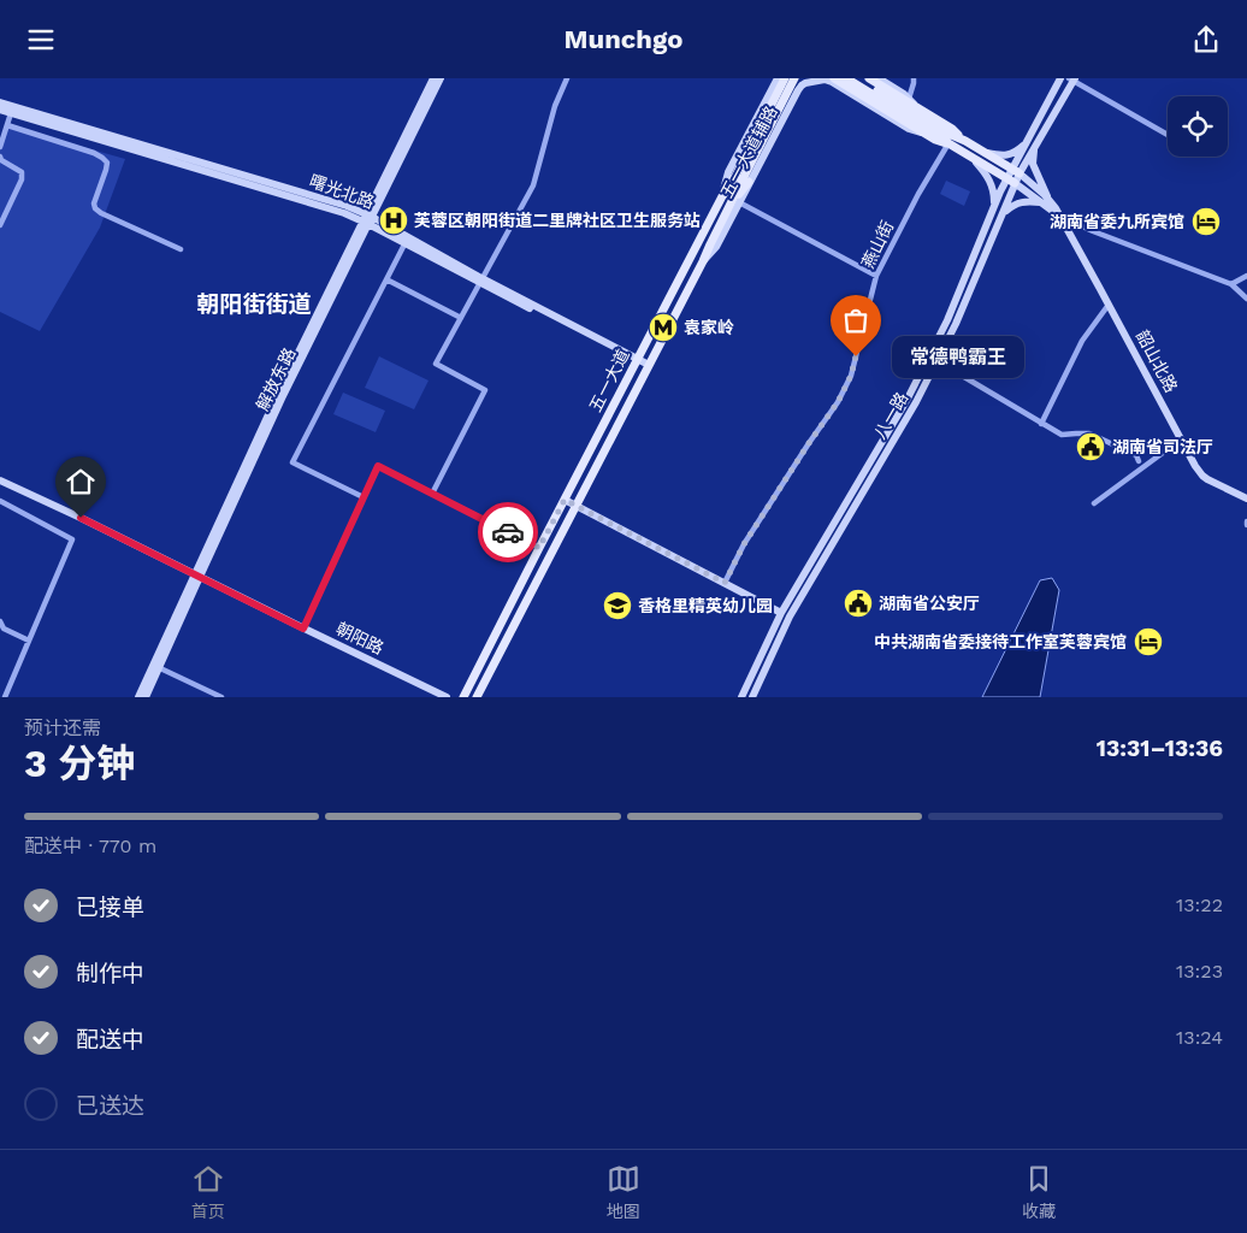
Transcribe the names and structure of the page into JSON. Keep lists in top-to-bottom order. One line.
{"streets":{"main road":["韶山北路","五一大道"],"street":["五一大道辅路","曙光北路","燕山街","解放东路","八一路","朝阳路"]},"crossings":[["五一大道辅路","五一大道"],["曙光北路","解放东路"],["曙光北路","五一大道"],["燕山街","韶山北路"],["韶山北路","八一路"],["解放东路","朝阳路"]],"districts":["朝阳街街道"],"places":{"hospital":["芙蓉区朝阳街道二里牌社区卫生服务站"],"hotel":["湖南省委九所宾馆","中共湖南省委接待工作室芙蓉宾馆"],"metro station":["袁家岭"],"other":["常德鸭霸王"],"public building":["湖南省司法厅","湖南省公安厅"],"school or university":["香格里精英幼儿园"]},"page":{"header":"Munchgo","bubble":"常德鸭霸王","heading":["3 分钟","预计还需","13:31–13:36"],"bar":"配送中 · 770 m","list":[["已接单","13:22"],["制作中","13:23"],["配送中","13:24"],"已送达"],"tabs":["首页","地图","收藏"]}}
